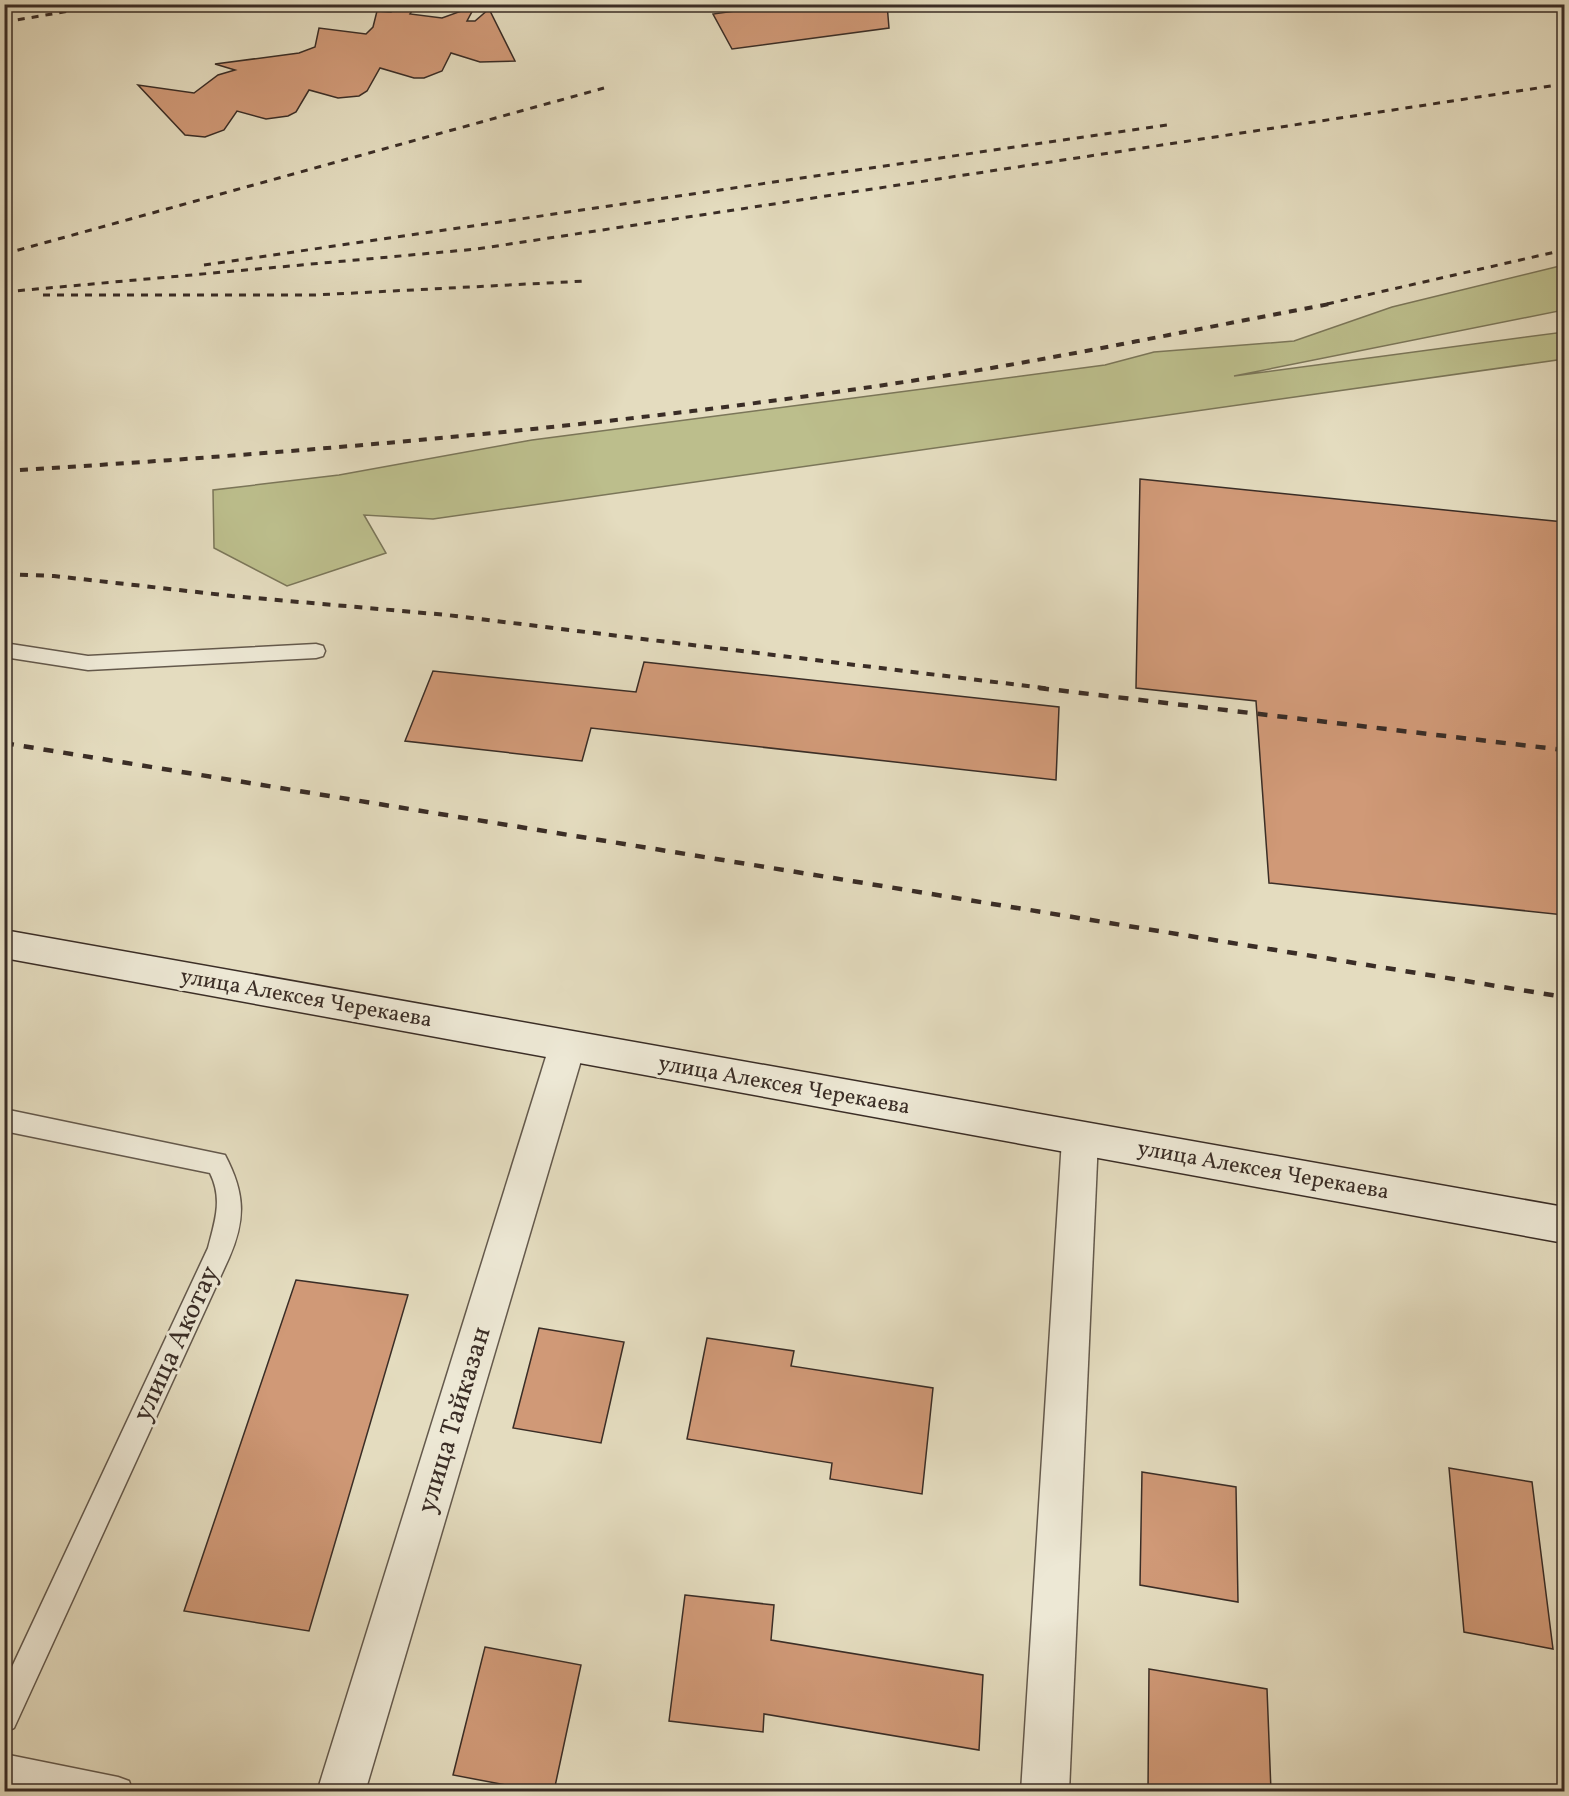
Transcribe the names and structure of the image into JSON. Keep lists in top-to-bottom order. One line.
{"streets":{"street":["улица Алексея Черекаева","улица Тайказан"],"lane":["улица Акотау"]},"crossings":[["улица Алексея Черекаева","улица Тайказан"]]}
